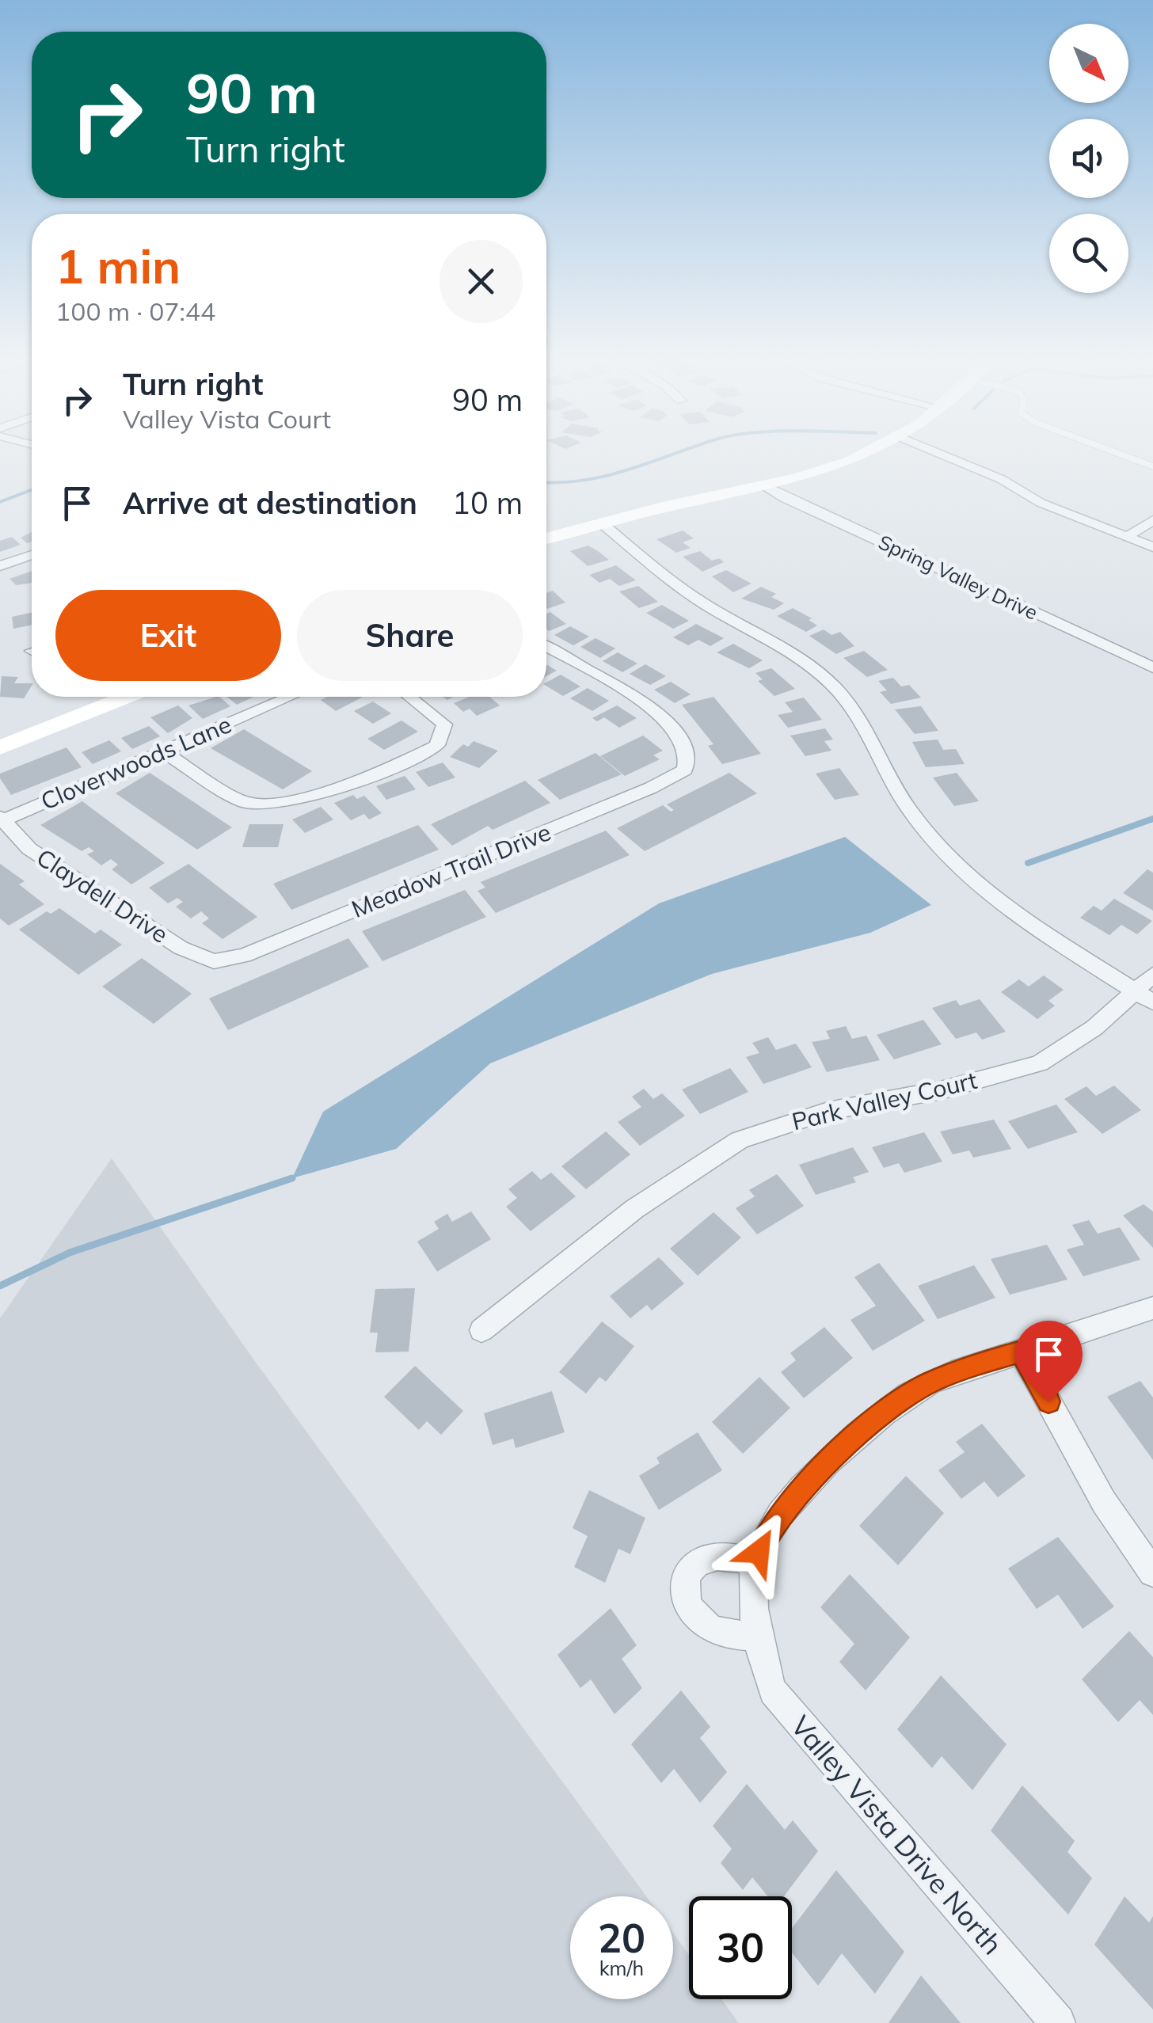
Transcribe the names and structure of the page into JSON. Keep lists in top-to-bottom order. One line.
{"streets":{"street":["Spring Valley Drive","Cloverwoods Lane","Meadow Trail Drive","Claydell Drive","Park Valley Court","Valley Vista Drive North"]},"crossings":[["Cloverwoods Lane","Claydell Drive"],["Meadow Trail Drive","Claydell Drive"]],"north":"bottom right","page":{"turn":["90 m","Turn right"],"heading":["1 min","100 m · 07:44"],"list":[{"name":"Turn right","note":"Valley Vista Court","value":"90 m"},{"name":"Arrive at destination","value":"10 m"}],"buttons":["Exit","Share"],"speed":"20 km/h","limit":"30"}}
